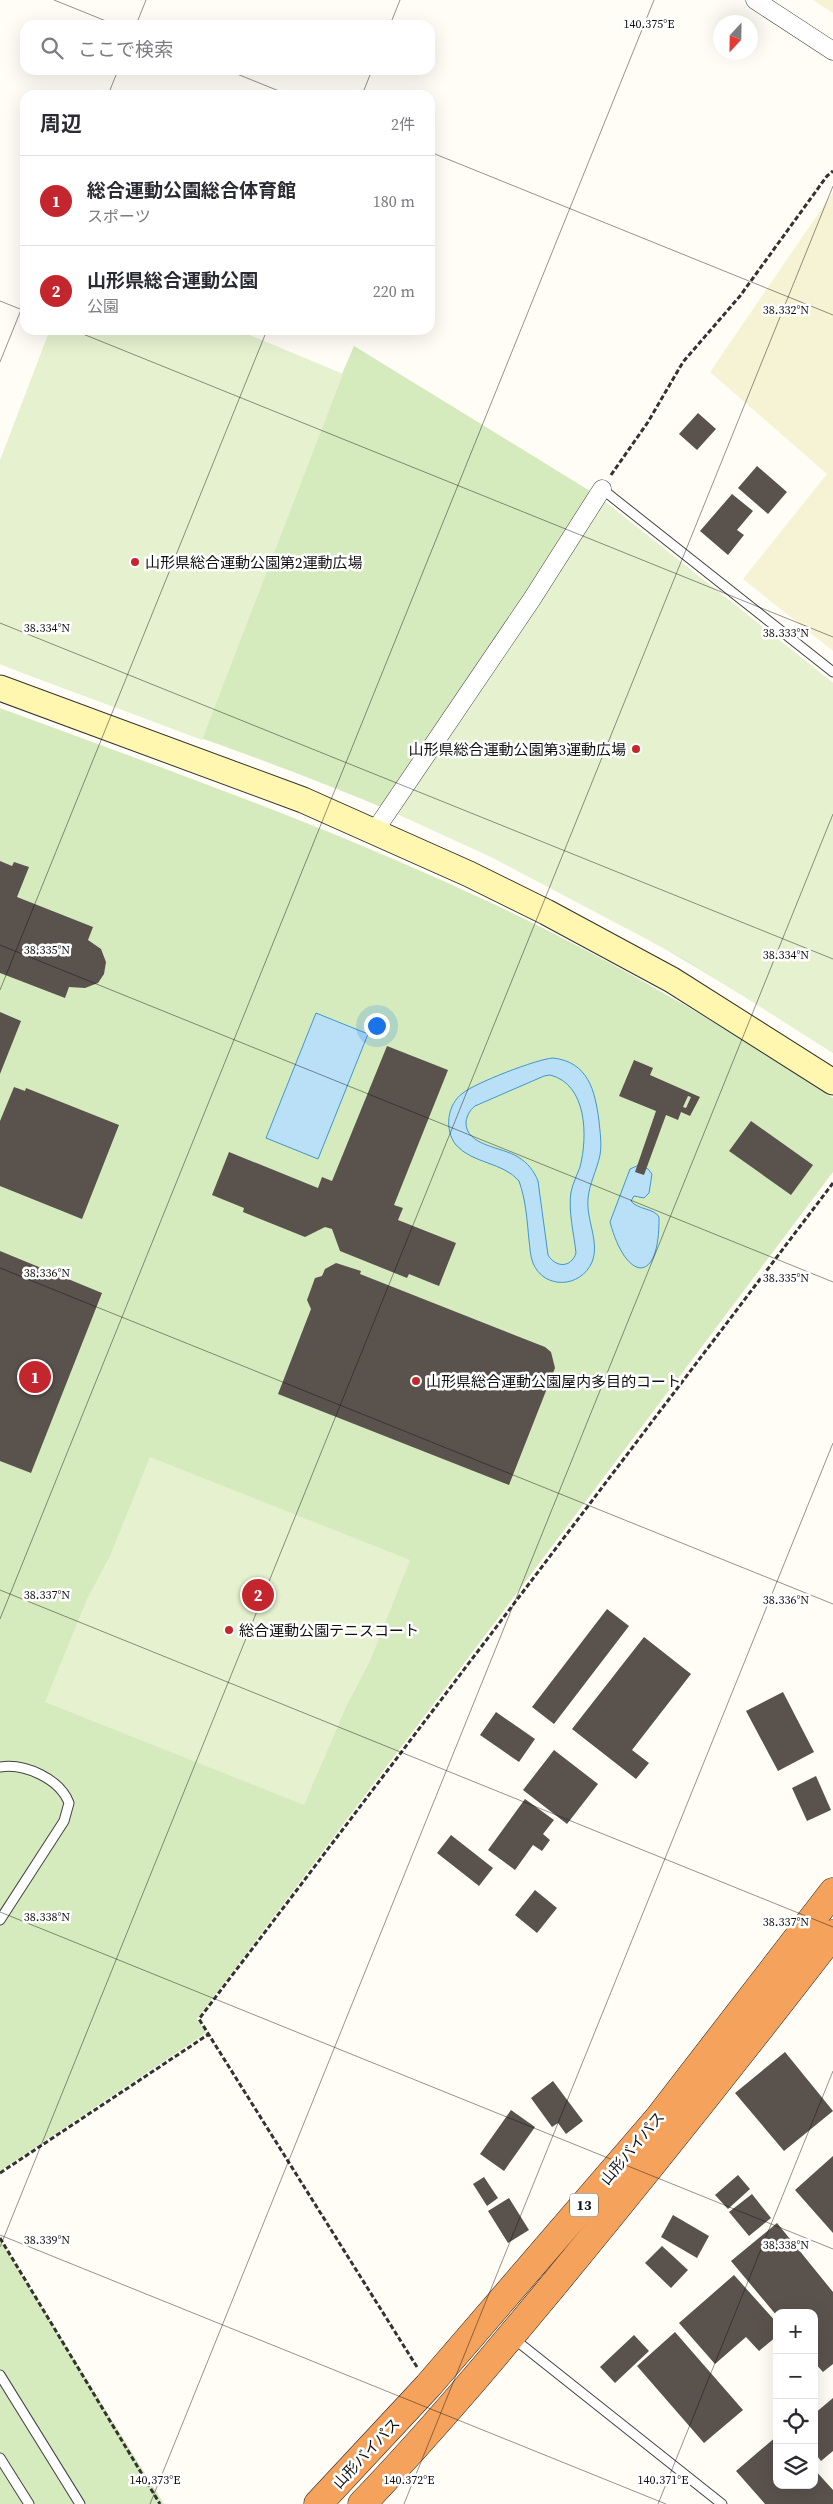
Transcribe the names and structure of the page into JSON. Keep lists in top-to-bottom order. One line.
{"streets":{"highway":["山形バイパス","13"]},"places":["山形県総合運動公園第2運動広場","山形県総合運動公園第3運動広場","山形県総合運動公園屋内多目的コート","総合運動公園テニスコート"],"north":"bottom","page":{"search":"ここで検索","heading":["周辺","2件"],"list":[{"mark":"1","name":"総合運動公園総合体育館","note":"スポーツ","value":"180 m"},{"mark":"2","name":"山形県総合運動公園","note":"公園","value":"220 m"}],"pins":["1","2"],"map_buttons":["+","−"]},"coordinates":["140.375°E","38.332°N","38.334°N","38.333°N","38.335°N","38.336°N","38.337°N","38.338°N","38.339°N","140.373°E","140.372°E","140.371°E"]}
